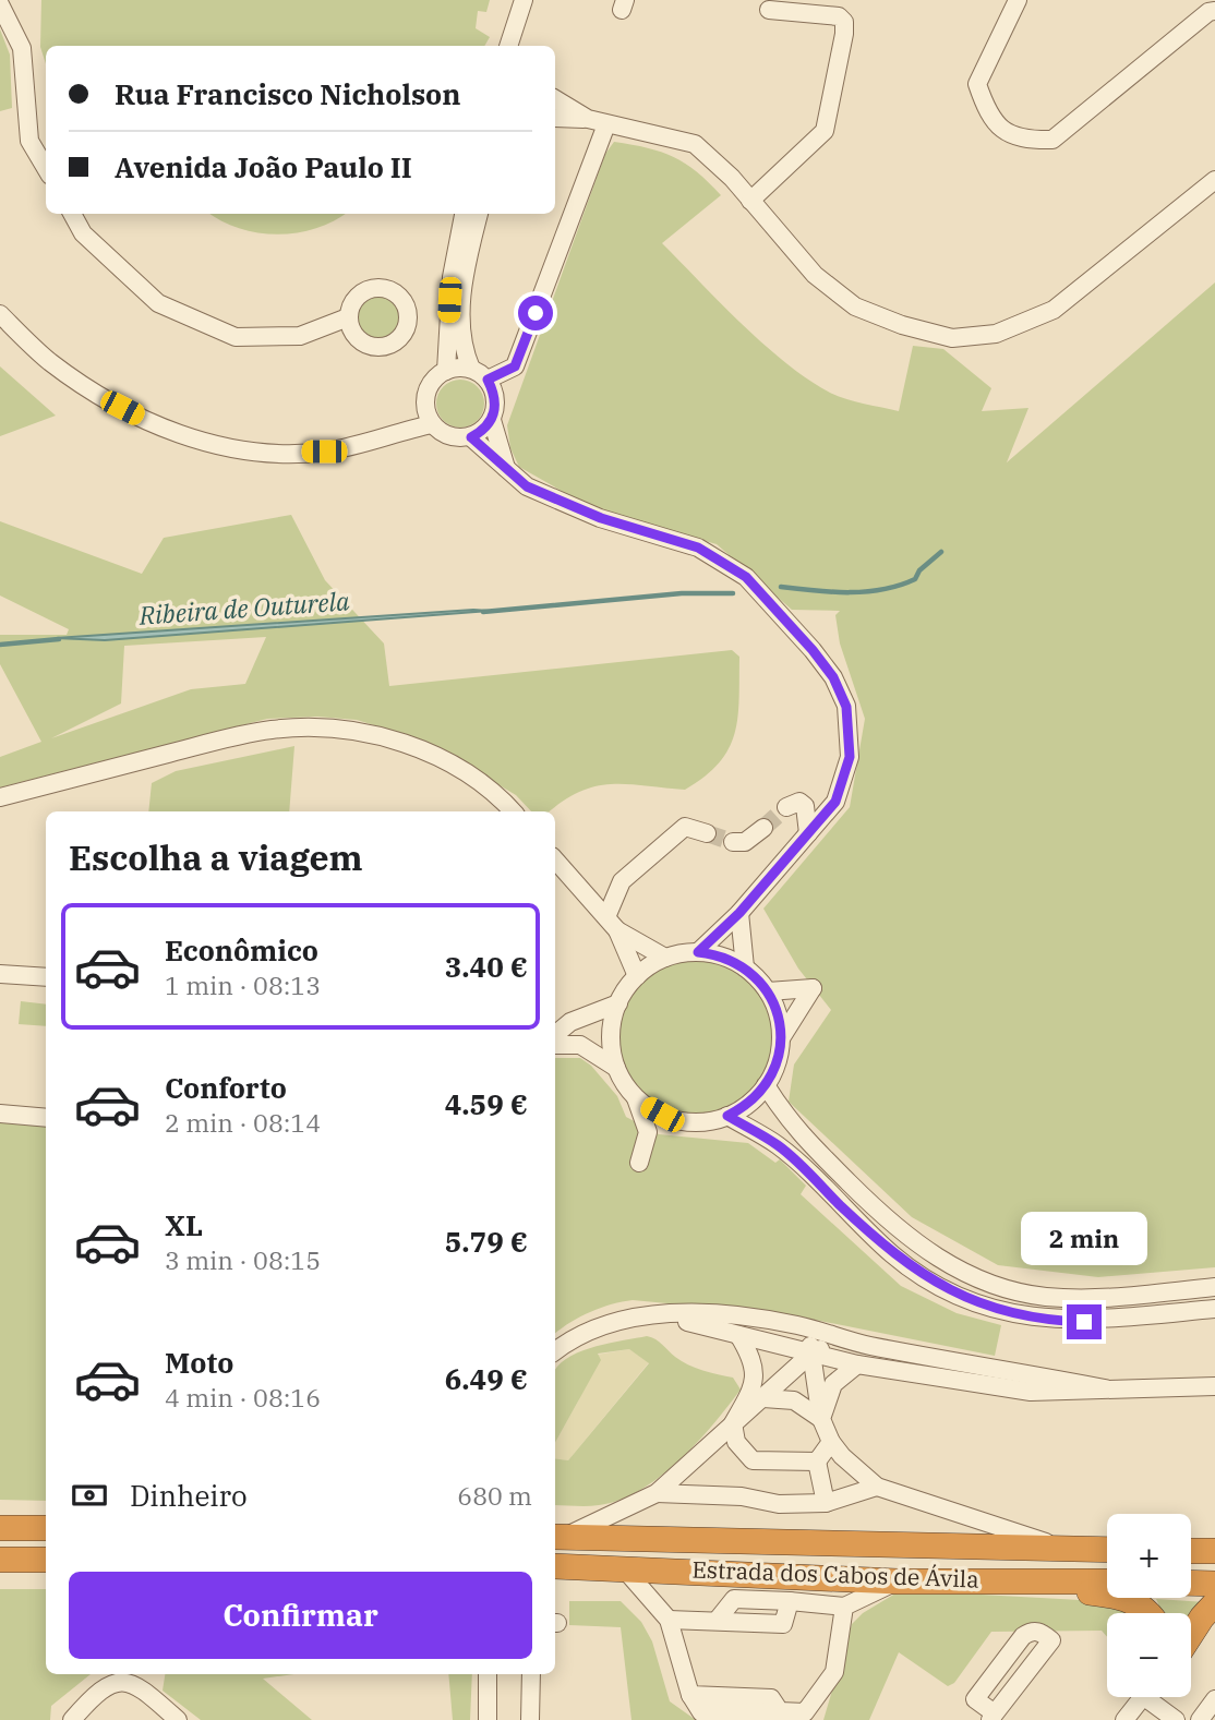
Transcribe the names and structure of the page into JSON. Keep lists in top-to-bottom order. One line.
{"streets":{"highway":["Estrada dos Cabos de Ávila"]},"water":["Ribeira de Outurela"],"page":{"banner":["Rua Francisco Nicholson","Avenida João Paulo II"],"heading":"Escolha a viagem","list":[{"name":"Econômico","note":"1 min · 08:13","value":"3.40 €"},{"name":"Conforto","note":"2 min · 08:14","value":"4.59 €"},{"name":"XL","note":"3 min · 08:15","value":"5.79 €"},{"name":"Moto","note":"4 min · 08:16","value":"6.49 €"}],"bubble":"2 min","pay":["Dinheiro","680 m"],"map_buttons":["+","−"],"buttons":"Confirmar"}}
